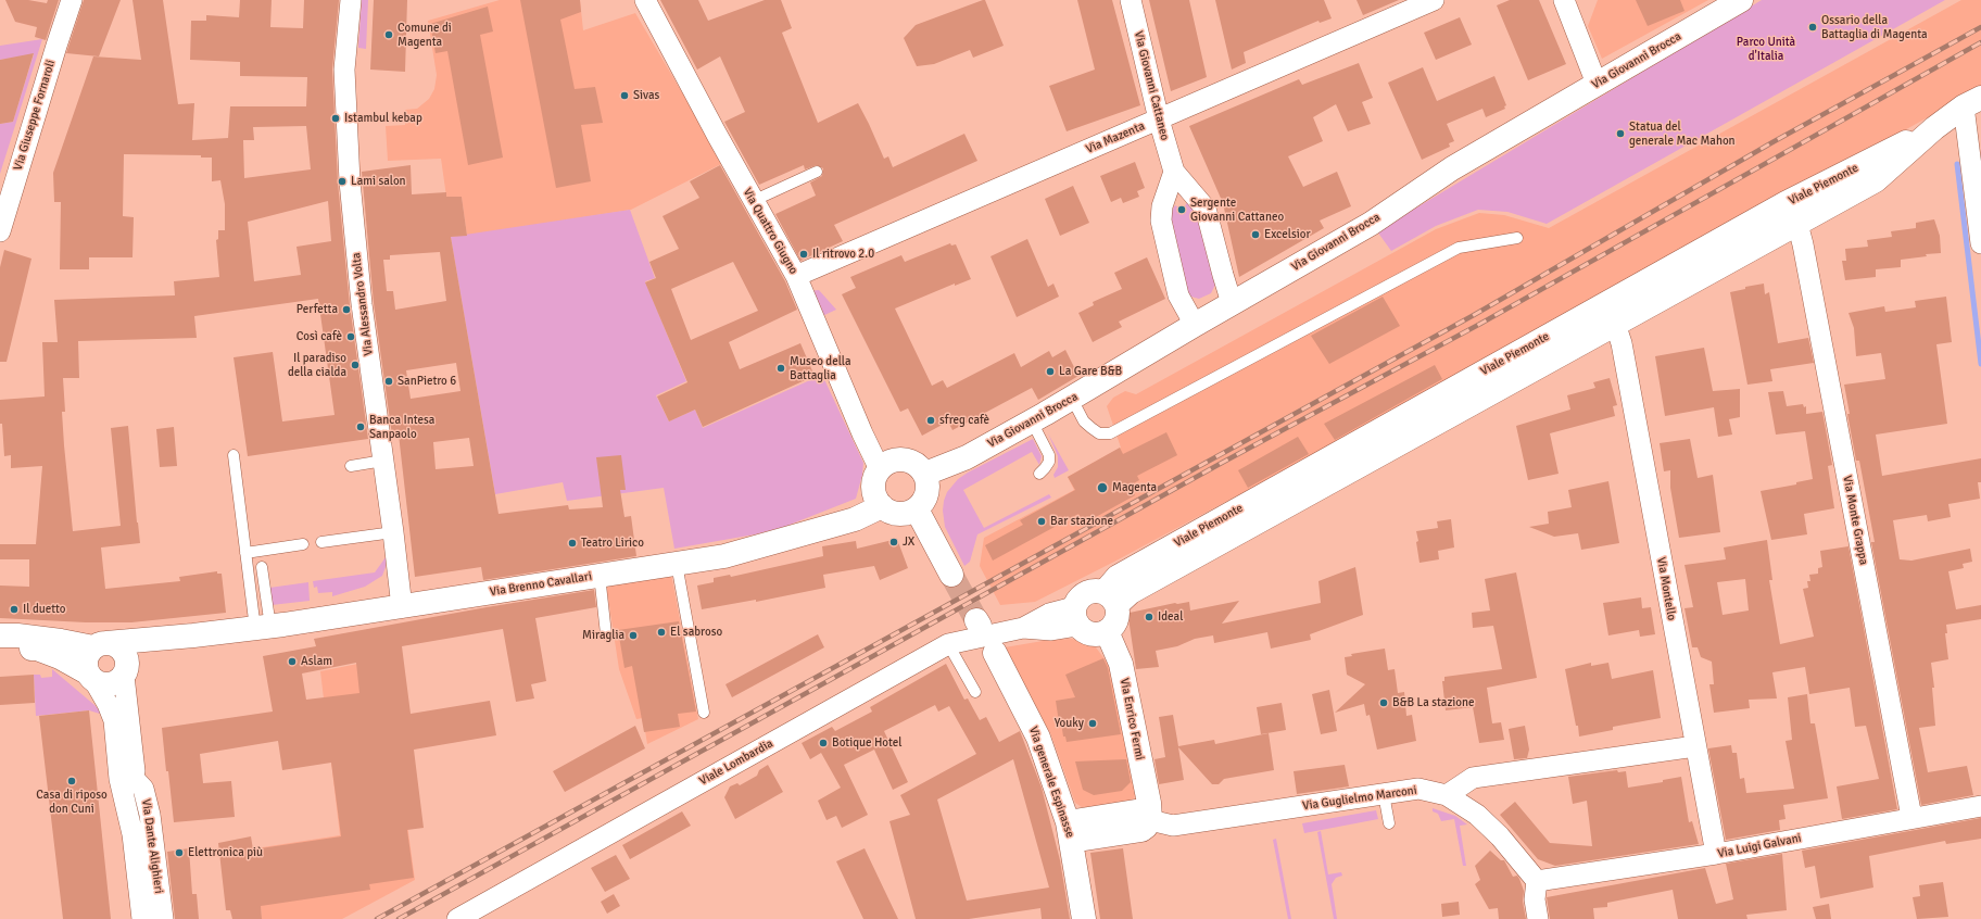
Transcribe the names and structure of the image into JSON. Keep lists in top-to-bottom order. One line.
{"streets":{"street":["Via Giovanni Brocca","Via Giovanni Cattaneo","Via Giuseppe Fornaroli","Via Mazenta","Viale Piemonte","Via Quattro Giugno","Via Alessandro Volta","Via Monte Grappa","Via Brenno Cavallari","Via Montello","Via Enrico Fermi","Viale Lombardia","Via generale Espinasse","Via Guglielmo Marconi","Via Dante Alighieri","Via Luigi Galvani"]},"crossings":[["Via Giovanni Brocca","Via Giovanni Cattaneo"],["Via Giovanni Brocca","Via Quattro Giugno"],["Via Giovanni Brocca","Via Brenno Cavallari"],["Via Giovanni Cattaneo","Via Mazenta"],["Via Mazenta","Via Quattro Giugno"],["Viale Piemonte","Via Monte Grappa"],["Viale Piemonte","Via Montello"],["Viale Piemonte","Via Enrico Fermi"],["Viale Piemonte","Viale Lombardia"],["Via Quattro Giugno","Via Brenno Cavallari"],["Via Alessandro Volta","Via Brenno Cavallari"],["Via Monte Grappa","Via Luigi Galvani"],["Via Brenno Cavallari","Via Dante Alighieri"],["Via Montello","Via Luigi Galvani"],["Via Enrico Fermi","Viale Lombardia"],["Via Enrico Fermi","Via Guglielmo Marconi"],["Via generale Espinasse","Via Guglielmo Marconi"],["Via Guglielmo Marconi","Via Luigi Galvani"]],"parks":["Parco Unità d'Italia"],"places":["Ossario della Battaglia di Magenta","Comune di Magenta","Sivas","Istambul kebap","Statua del generale Mac Mahon","Lami salon","Sergente Giovanni Cattaneo","Excelsior","Il ritrovo 2.0","Perfetta","Così cafè","Il paradiso della cialda","Museo della Battaglia","La Gare B&B","SanPietro 6","sfreg cafè","Banca Intesa Sanpaolo","Magenta","Bar stazione","JX","Teatro Lirico","Il duetto","Ideal","El sabroso","Miraglia","Aslam","B&B La stazione","Youky","Botique Hotel","Casa di riposo don Cuni","Elettronica più"]}
